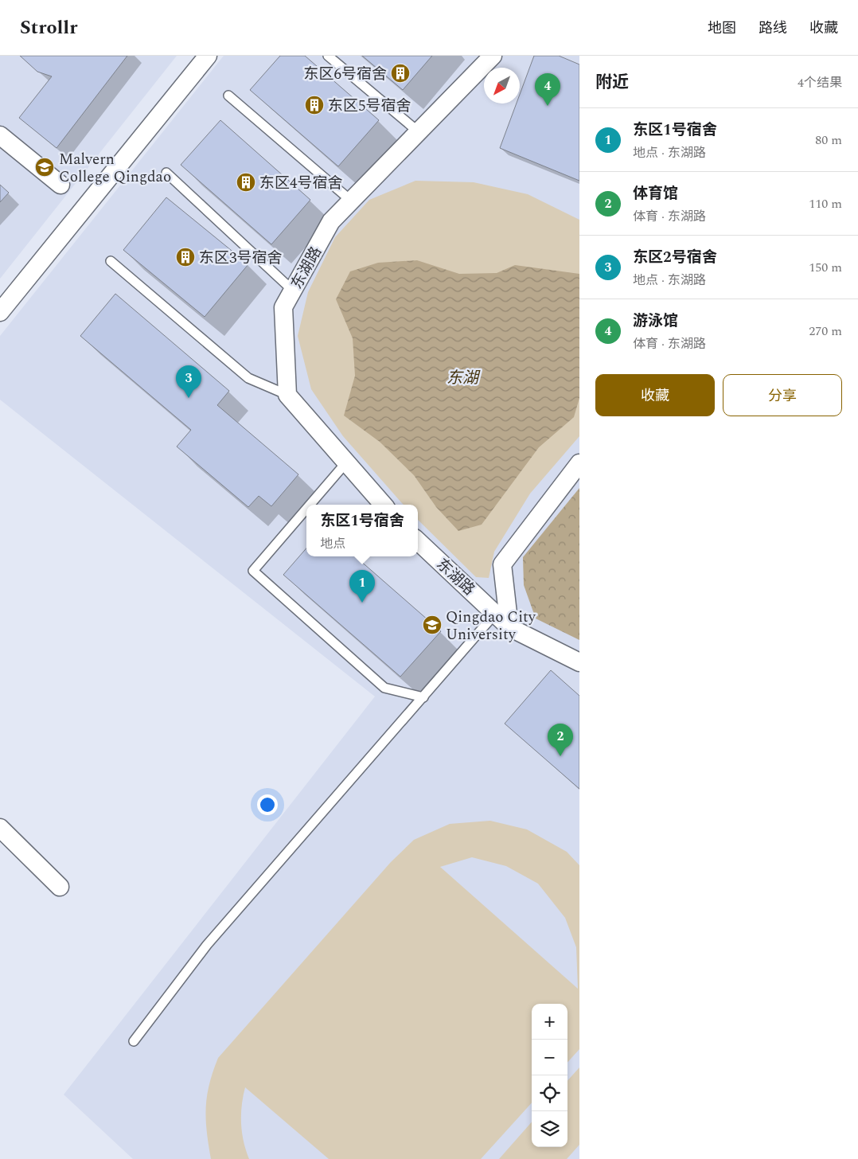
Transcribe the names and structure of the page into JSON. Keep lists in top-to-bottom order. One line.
{"streets":{"street":["东湖路"]},"water":["东湖"],"places":{"building":["东区6号宿舍","东区5号宿舍","东区4号宿舍","东区3号宿舍"],"school or university":["Malvern College Qingdao","Qingdao City University"]},"north":"bottom left","page":{"header":"Strollr","nav":["地图","路线","收藏"],"heading":["附近","4个结果"],"pins":["4","3","1","2"],"list":[{"mark":"1","name":"东区1号宿舍","note":"地点 · 东湖路","value":"80 m"},{"mark":"2","name":"体育馆","note":"体育 · 东湖路","value":"110 m"},{"mark":"3","name":"东区2号宿舍","note":"地点 · 东湖路","value":"150 m"},{"mark":"4","name":"游泳馆","note":"体育 · 东湖路","value":"270 m"}],"buttons":["收藏","分享"],"popup":["东区1号宿舍","地点"],"map_buttons":["+","−"]}}
